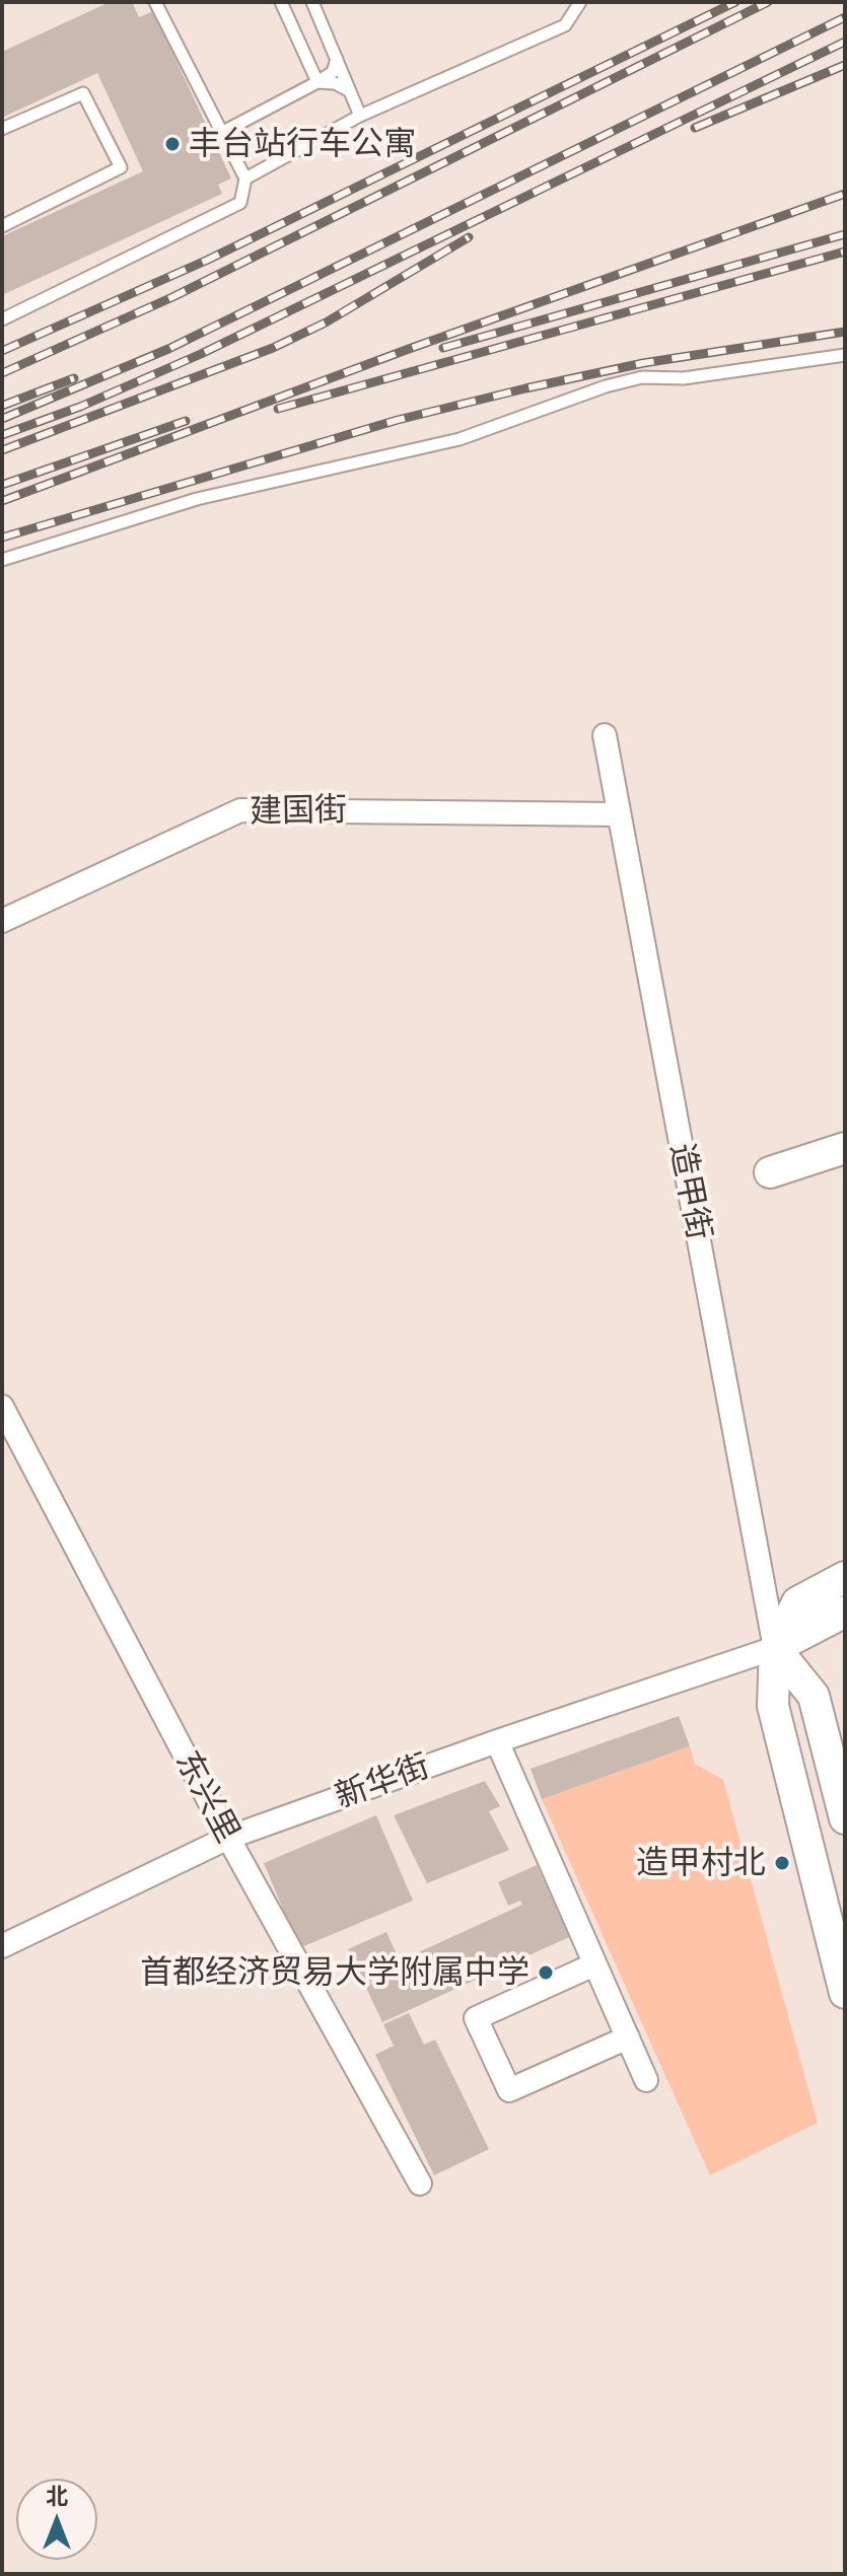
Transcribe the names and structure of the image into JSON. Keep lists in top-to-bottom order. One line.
{"streets":{"main road":["造甲街"],"street":["建国街","新华街","东兴里"]},"crossings":[["建国街","造甲街"],["造甲街","新华街"],["新华街","东兴里"]],"places":["丰台站行车公寓","造甲村北","首都经济贸易大学附属中学"],"north":"top"}
